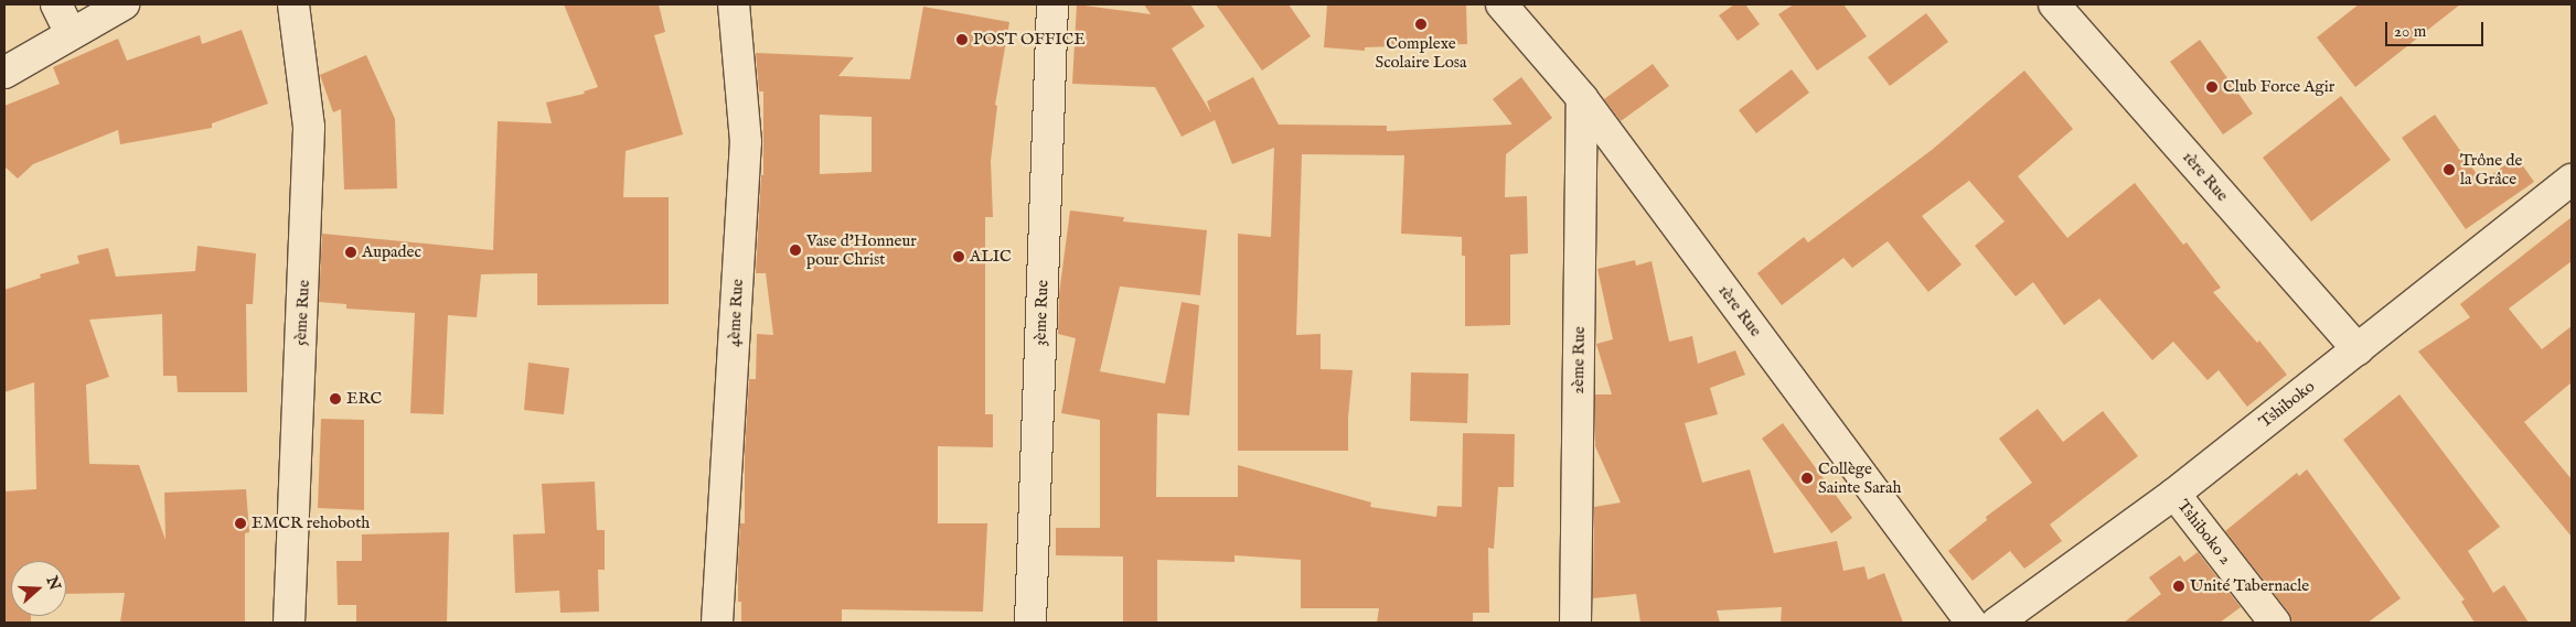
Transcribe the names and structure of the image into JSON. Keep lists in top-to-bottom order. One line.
{"streets":{"street":["1ère Rue","5ème Rue","4ème Rue","3ème Rue","2ème Rue","Tshiboko","Tshiboko 2"]},"crossings":[["1ère Rue","2ème Rue"],["1ère Rue","Tshiboko"],["Tshiboko","Tshiboko 2"]],"places":["Complexe Scolaire Losa","POST OFFICE","Club Force Agir","Trône de la Grâce","Vase d'Honneur pour Christ","Aupadec","ALIC","ERC","Collège Sainte Sarah","EMCR rehoboth","Unité Tabernacle"],"scale_bar":"20 m","north":"right"}
